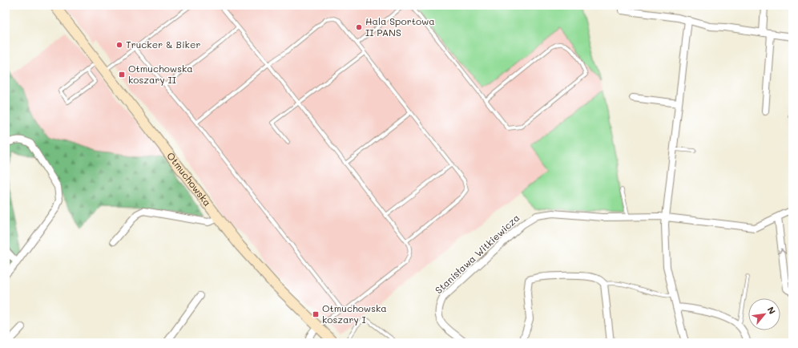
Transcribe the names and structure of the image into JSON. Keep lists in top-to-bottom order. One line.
{"streets":{"main road":["Otmuchowska"],"street":["Stanisława Witkiewicza"]},"places":{"other":["Hala Sportowa II PANS","Trucker & Biker"],"transit":["Otmuchowska koszary II","Otmuchowska koszary I"]},"north":"top right"}
